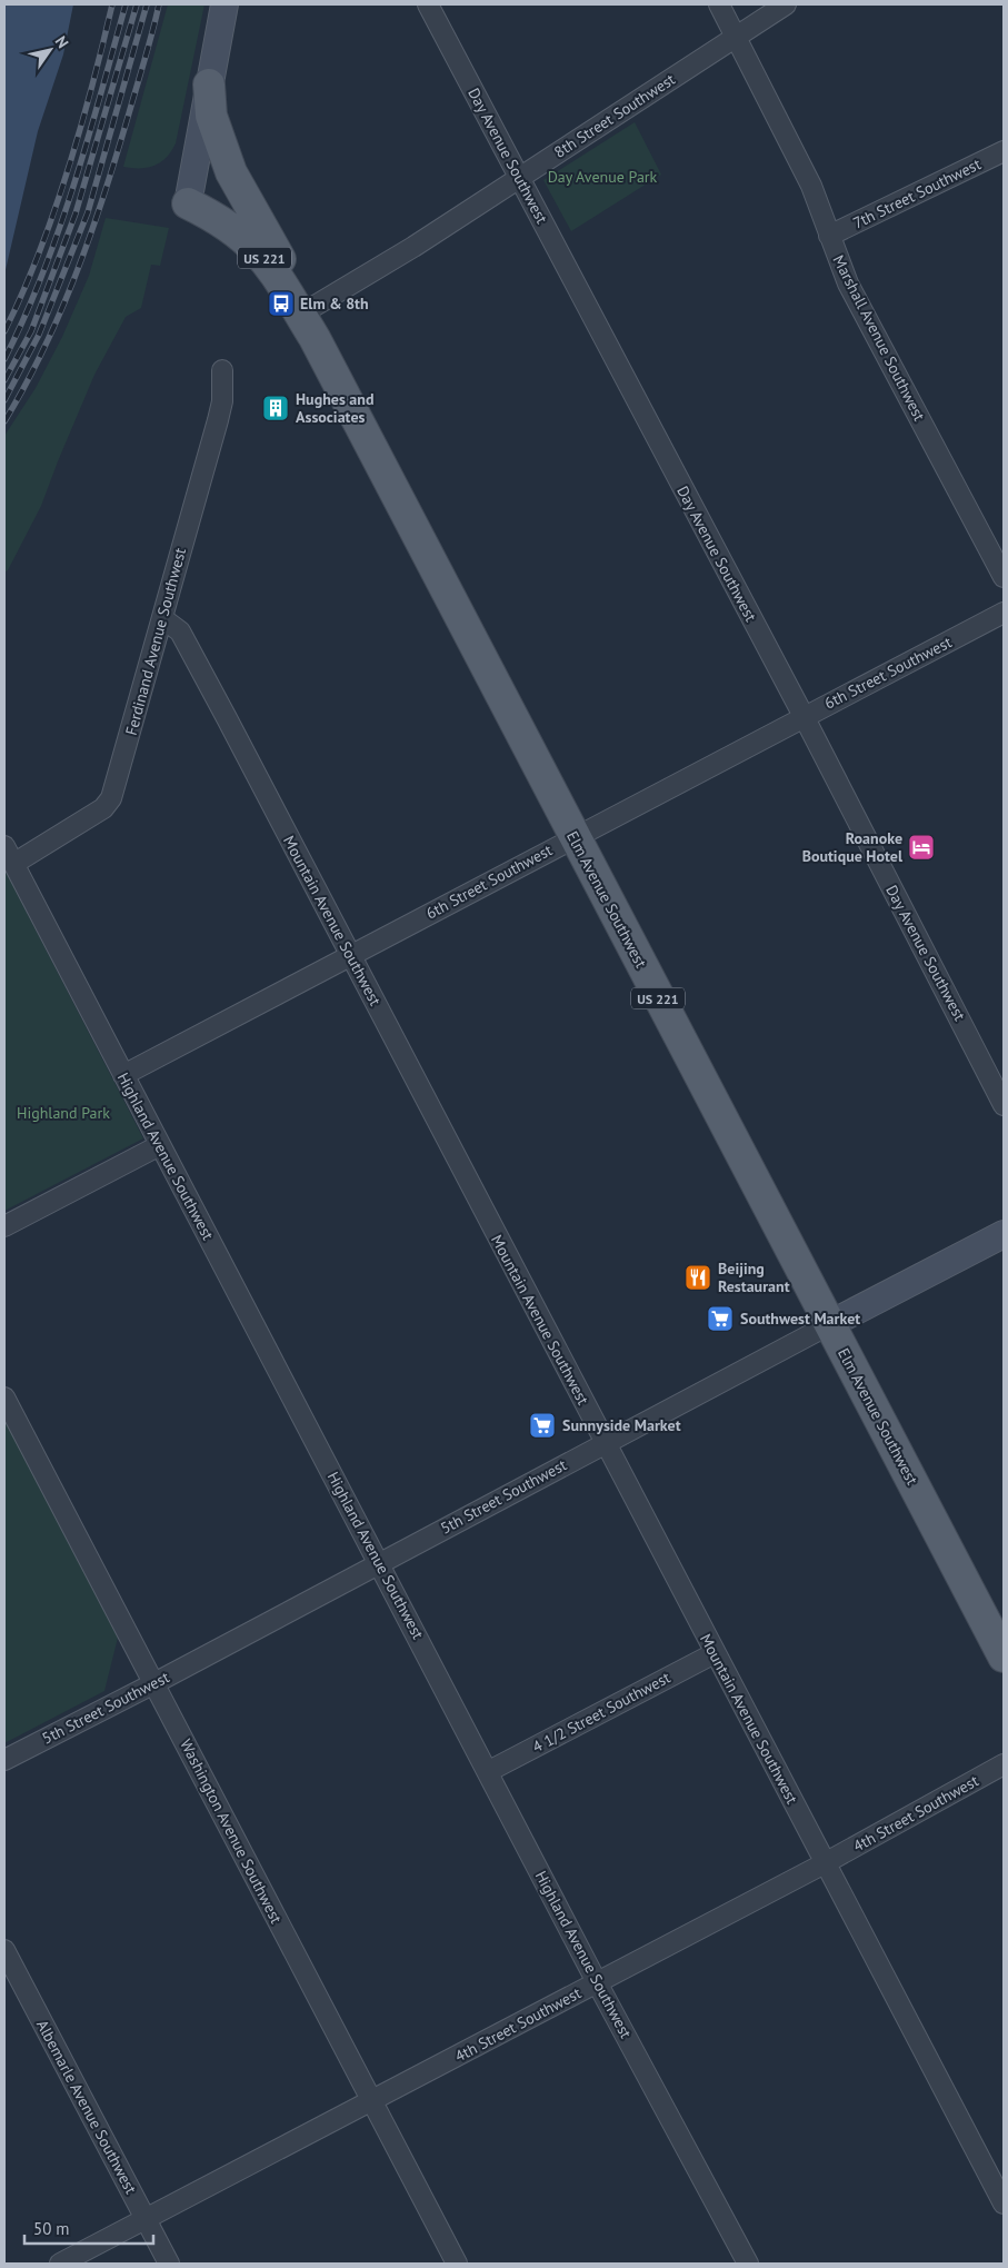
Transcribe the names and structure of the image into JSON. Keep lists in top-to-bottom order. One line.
{"streets":{"main road":["US 221","Elm Avenue Southwest"],"street":["8th Street Southwest","Day Avenue Southwest","7th Street Southwest","Marshall Avenue Southwest","Ferdinand Avenue Southwest","6th Street Southwest","Mountain Avenue Southwest","Highland Avenue Southwest","5th Street Southwest","4 1/2 Street Southwest","4th Street Southwest","Washington Avenue Southwest","Albemarle Avenue Southwest"]},"crossings":[["8th Street Southwest","Day Avenue Southwest"],["8th Street Southwest","Marshall Avenue Southwest"],["8th Street Southwest","Elm Avenue Southwest"],["Day Avenue Southwest","6th Street Southwest"],["7th Street Southwest","Marshall Avenue Southwest"],["Ferdinand Avenue Southwest","Mountain Avenue Southwest"],["Ferdinand Avenue Southwest","Highland Avenue Southwest"],["6th Street Southwest","Elm Avenue Southwest"],["6th Street Southwest","Mountain Avenue Southwest"],["6th Street Southwest","Highland Avenue Southwest"],["Elm Avenue Southwest","5th Street Southwest"],["Mountain Avenue Southwest","5th Street Southwest"],["Mountain Avenue Southwest","4 1/2 Street Southwest"],["Mountain Avenue Southwest","4th Street Southwest"],["Highland Avenue Southwest","5th Street Southwest"],["Highland Avenue Southwest","4 1/2 Street Southwest"],["Highland Avenue Southwest","4th Street Southwest"],["5th Street Southwest","Washington Avenue Southwest"],["4th Street Southwest","Washington Avenue Southwest"],["4th Street Southwest","Albemarle Avenue Southwest"]],"parks":["Day Avenue Park","Highland Park"],"places":{"bus stop":["Elm & 8th"],"building":["Hughes and Associates"],"hotel":["Roanoke Boutique Hotel"],"restaurant":["Beijing Restaurant"],"supermarket":["Southwest Market","Sunnyside Market"]},"scale_bar":"50 m","north":"top right"}
